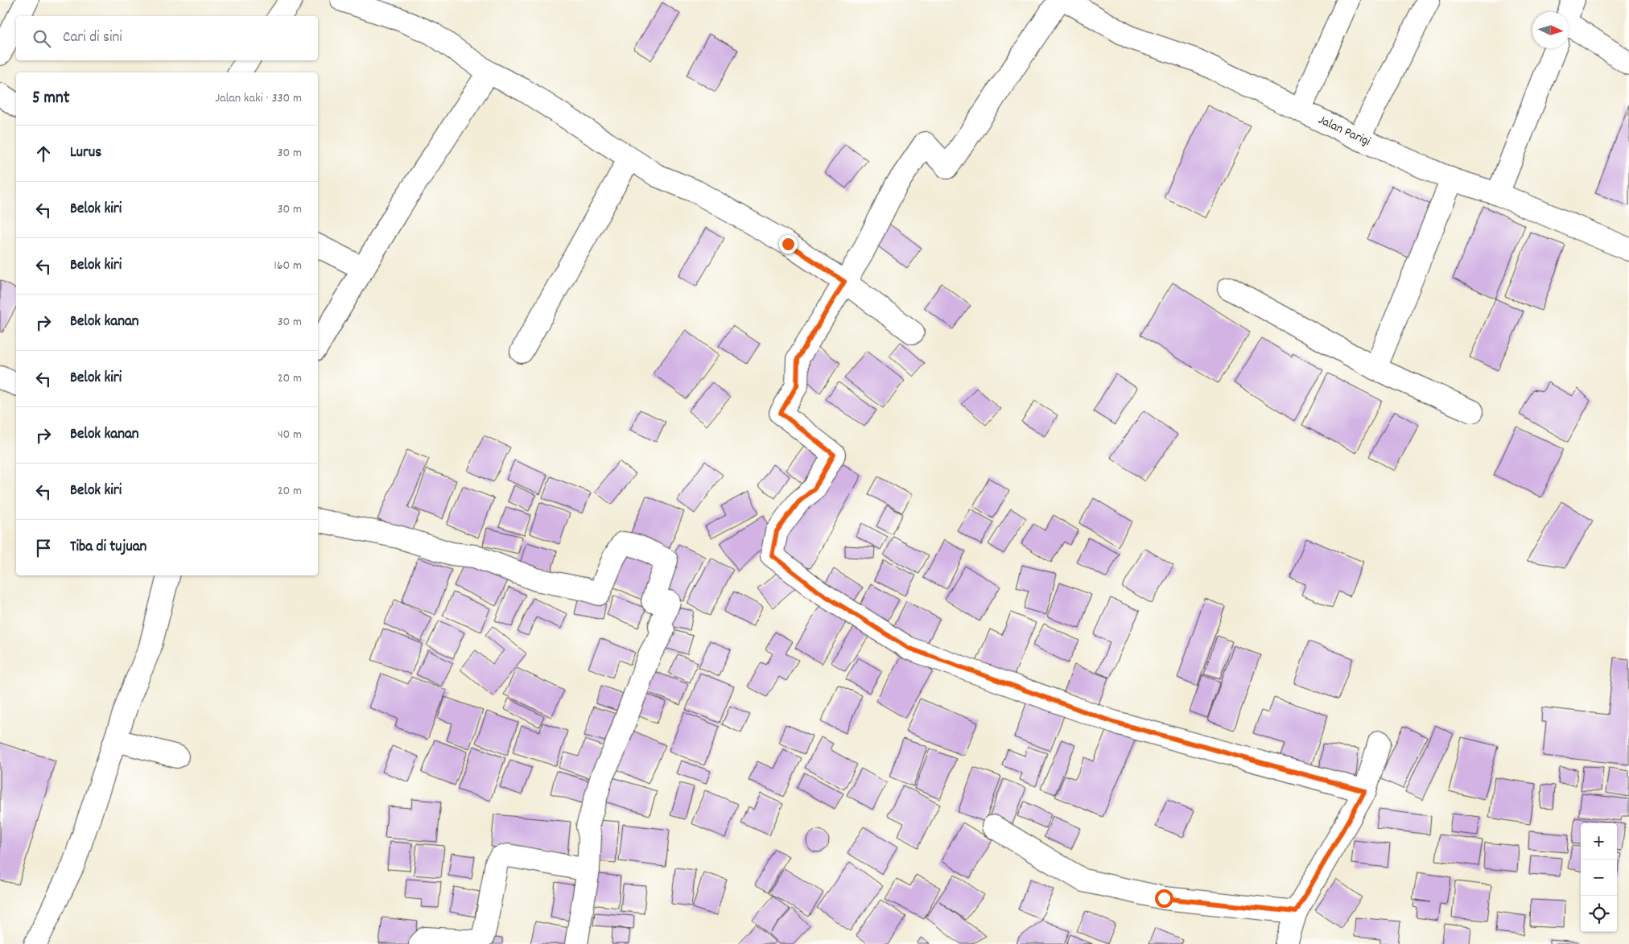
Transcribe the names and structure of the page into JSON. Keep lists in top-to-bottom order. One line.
{"streets":{"street":["Jalan Parigi"]},"north":"right","page":{"search":"Cari di sini","heading":["5 mnt","Jalan kaki · 330 m"],"list":[["Lurus","30 m"],["Belok kiri","30 m"],["Belok kiri","160 m"],["Belok kanan","30 m"],["Belok kiri","20 m"],["Belok kanan","40 m"],["Belok kiri","20 m"],"Tiba di tujuan"],"map_buttons":["+","−"]}}
